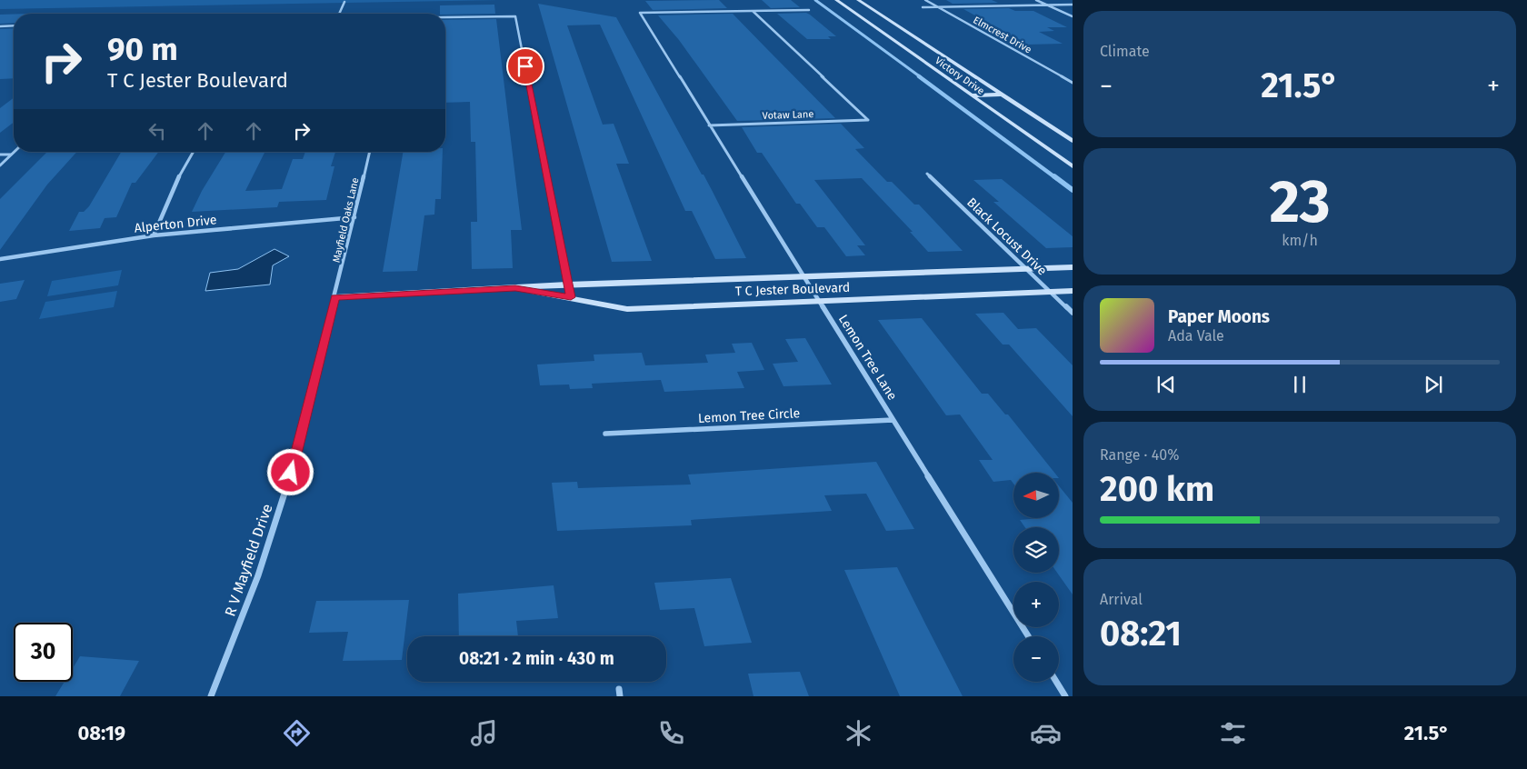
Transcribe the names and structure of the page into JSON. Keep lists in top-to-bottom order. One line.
{"streets":{"main road":["Victory Drive","T C Jester Boulevard"],"street":["Elmcrest Drive","Votaw Lane","Mayfield Oaks Lane","Alperton Drive","Black Locust Drive","Lemon Tree Lane","Lemon Tree Circle","R V Mayfield Drive"]},"crossings":[["Votaw Lane","Lemon Tree Lane"],["Mayfield Oaks Lane","Alperton Drive"],["Mayfield Oaks Lane","T C Jester Boulevard"],["Mayfield Oaks Lane","R V Mayfield Drive"],["Black Locust Drive","T C Jester Boulevard"],["T C Jester Boulevard","Lemon Tree Lane"],["T C Jester Boulevard","R V Mayfield Drive"],["Lemon Tree Lane","Lemon Tree Circle"]],"north":"left","page":{"tile":["Climate",["23","km/h"],["Range · 40%","200 km"],["Arrival","08:21"]],"turn":["90 m","T C Jester Boulevard"],"heat":["−","21.5°","+"],"song":["Paper Moons","Ada Vale"],"map_buttons":["+","−"],"limit":"30","trip":"08:21 · 2 min · 430 m","tabs":["08:19","21.5°"]}}
